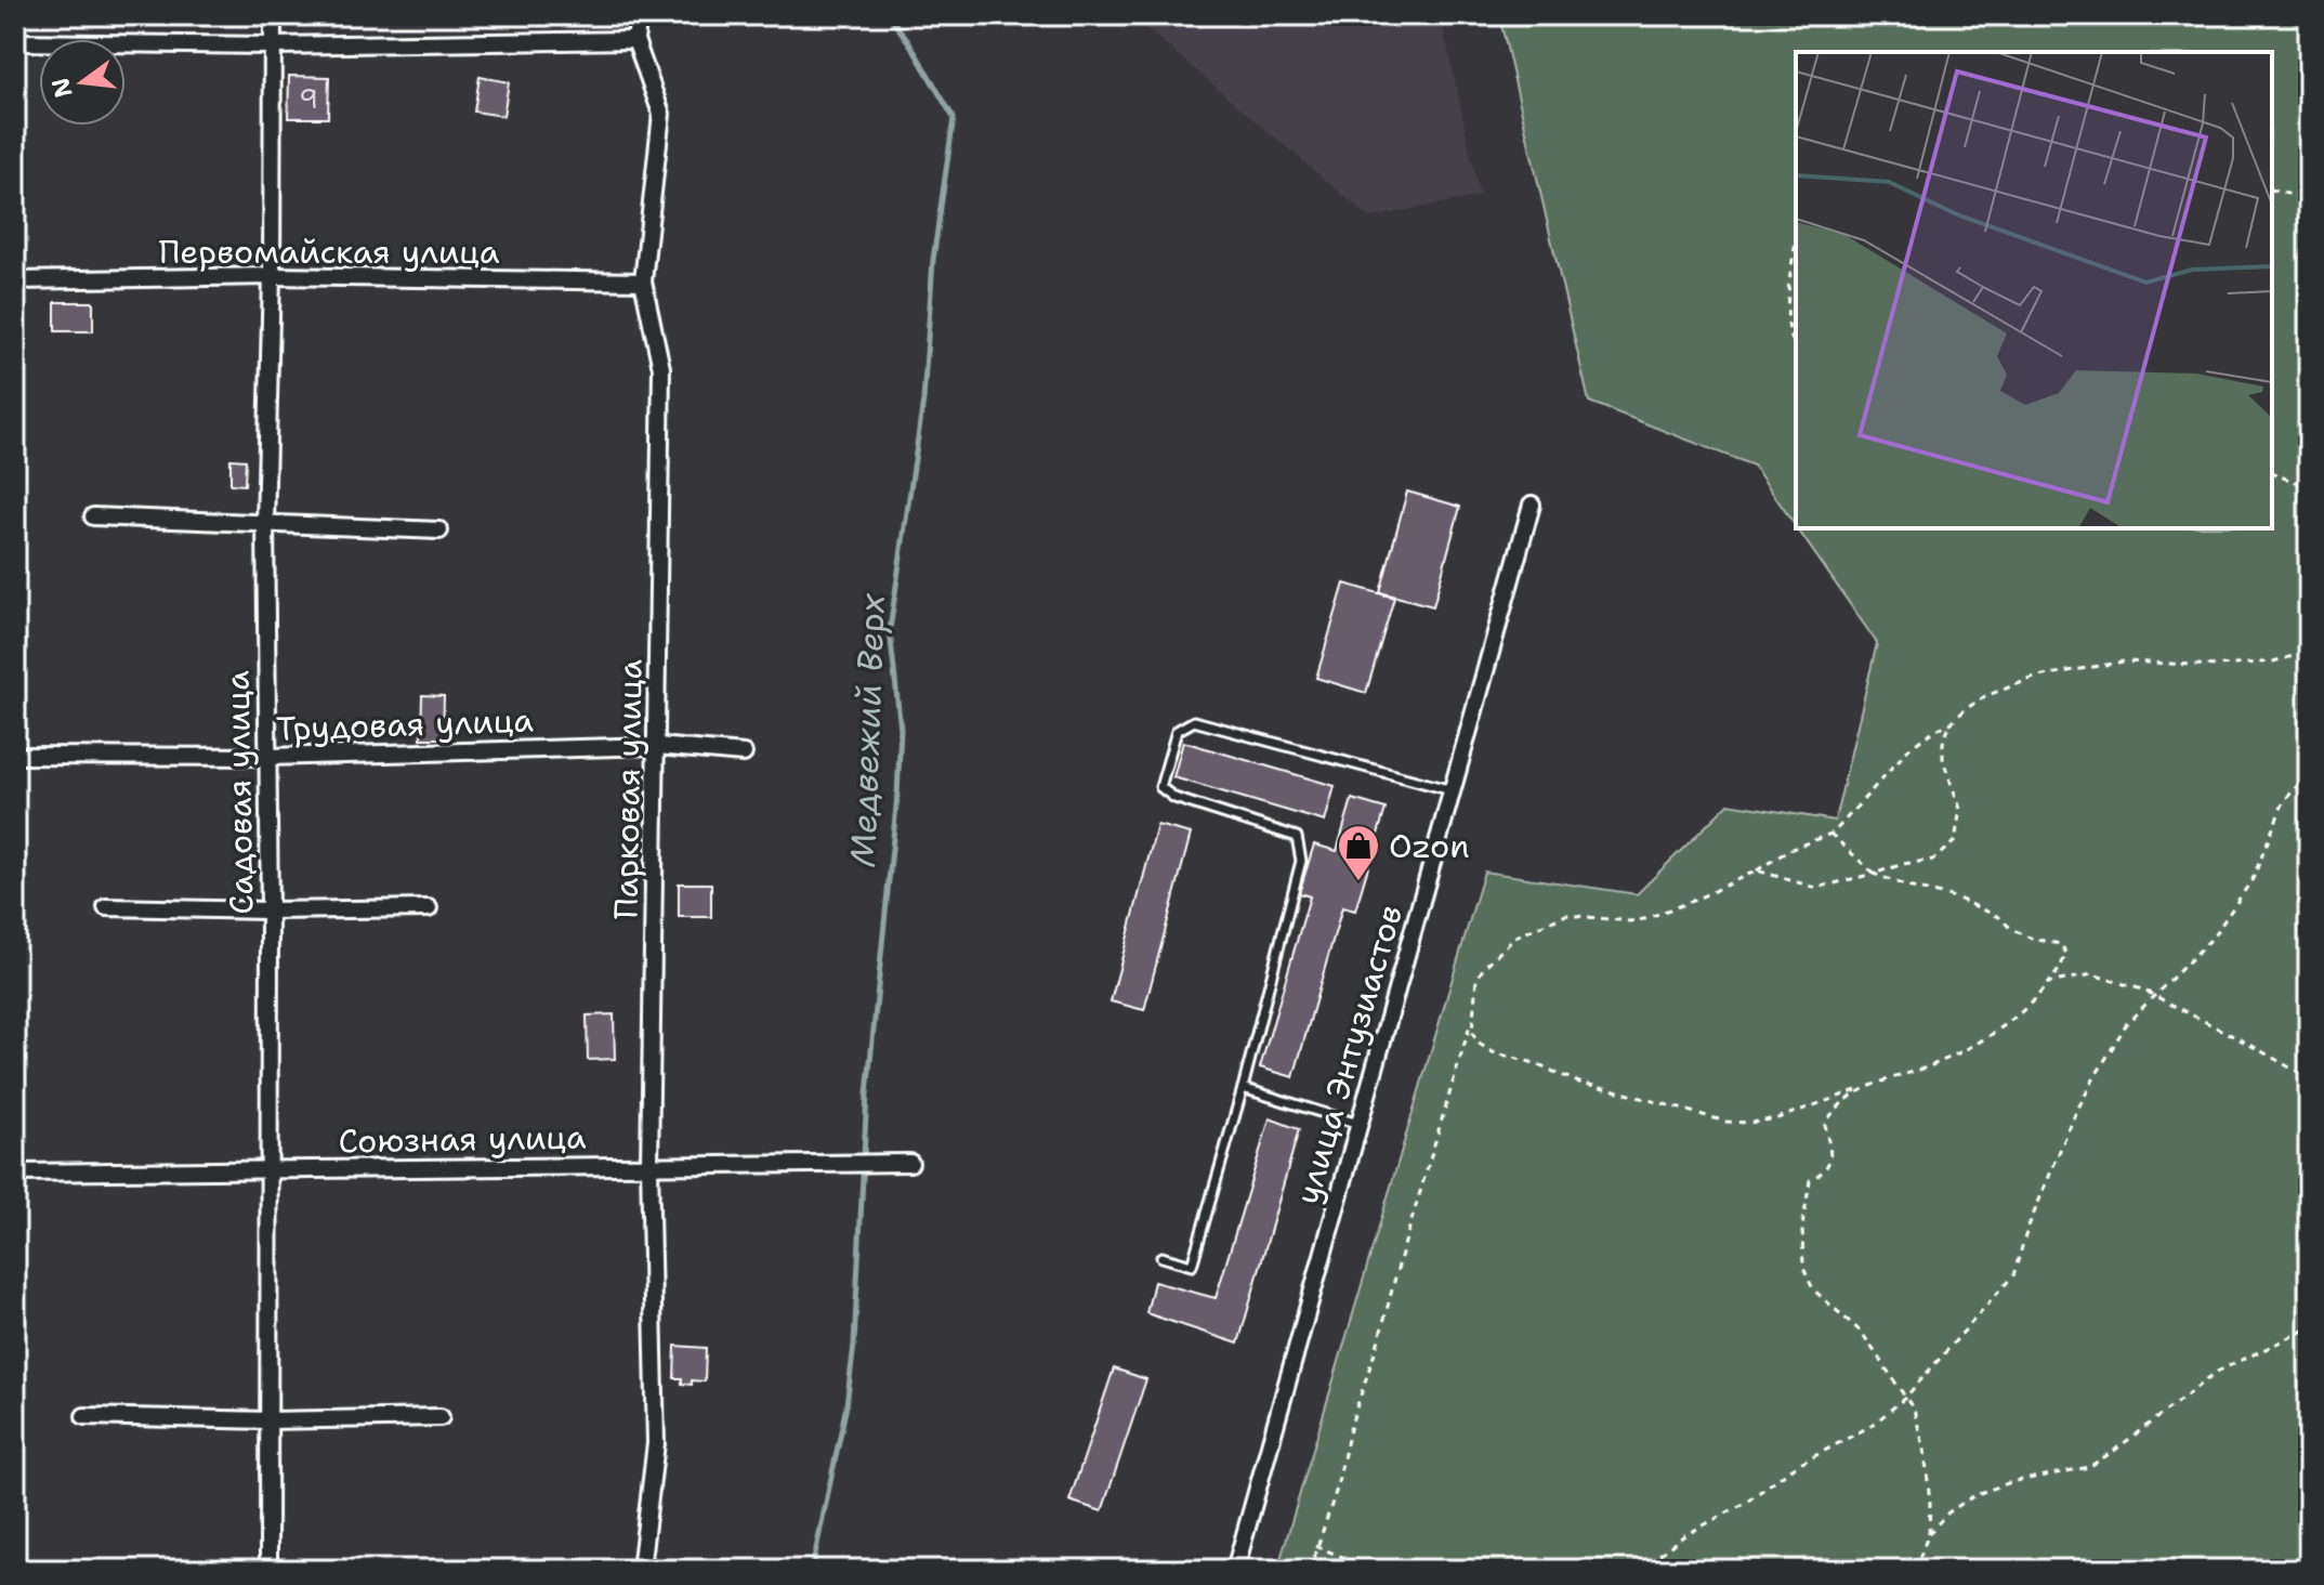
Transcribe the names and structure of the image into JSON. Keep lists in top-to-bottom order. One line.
{"streets":{"street":["Первомайская улица","Трудовая улица","Парковая улица","Садовая улица","улица Энтузиастов","Союзная улица"]},"crossings":[["Первомайская улица","Парковая улица"],["Первомайская улица","Садовая улица"],["Трудовая улица","Парковая улица"],["Трудовая улица","Садовая улица"],["Парковая улица","Союзная улица"],["Садовая улица","Союзная улица"]],"water":["Медвежий Верх"],"places":{"shop":["Ozon"]},"house_numbers":["9"],"north":"left"}
